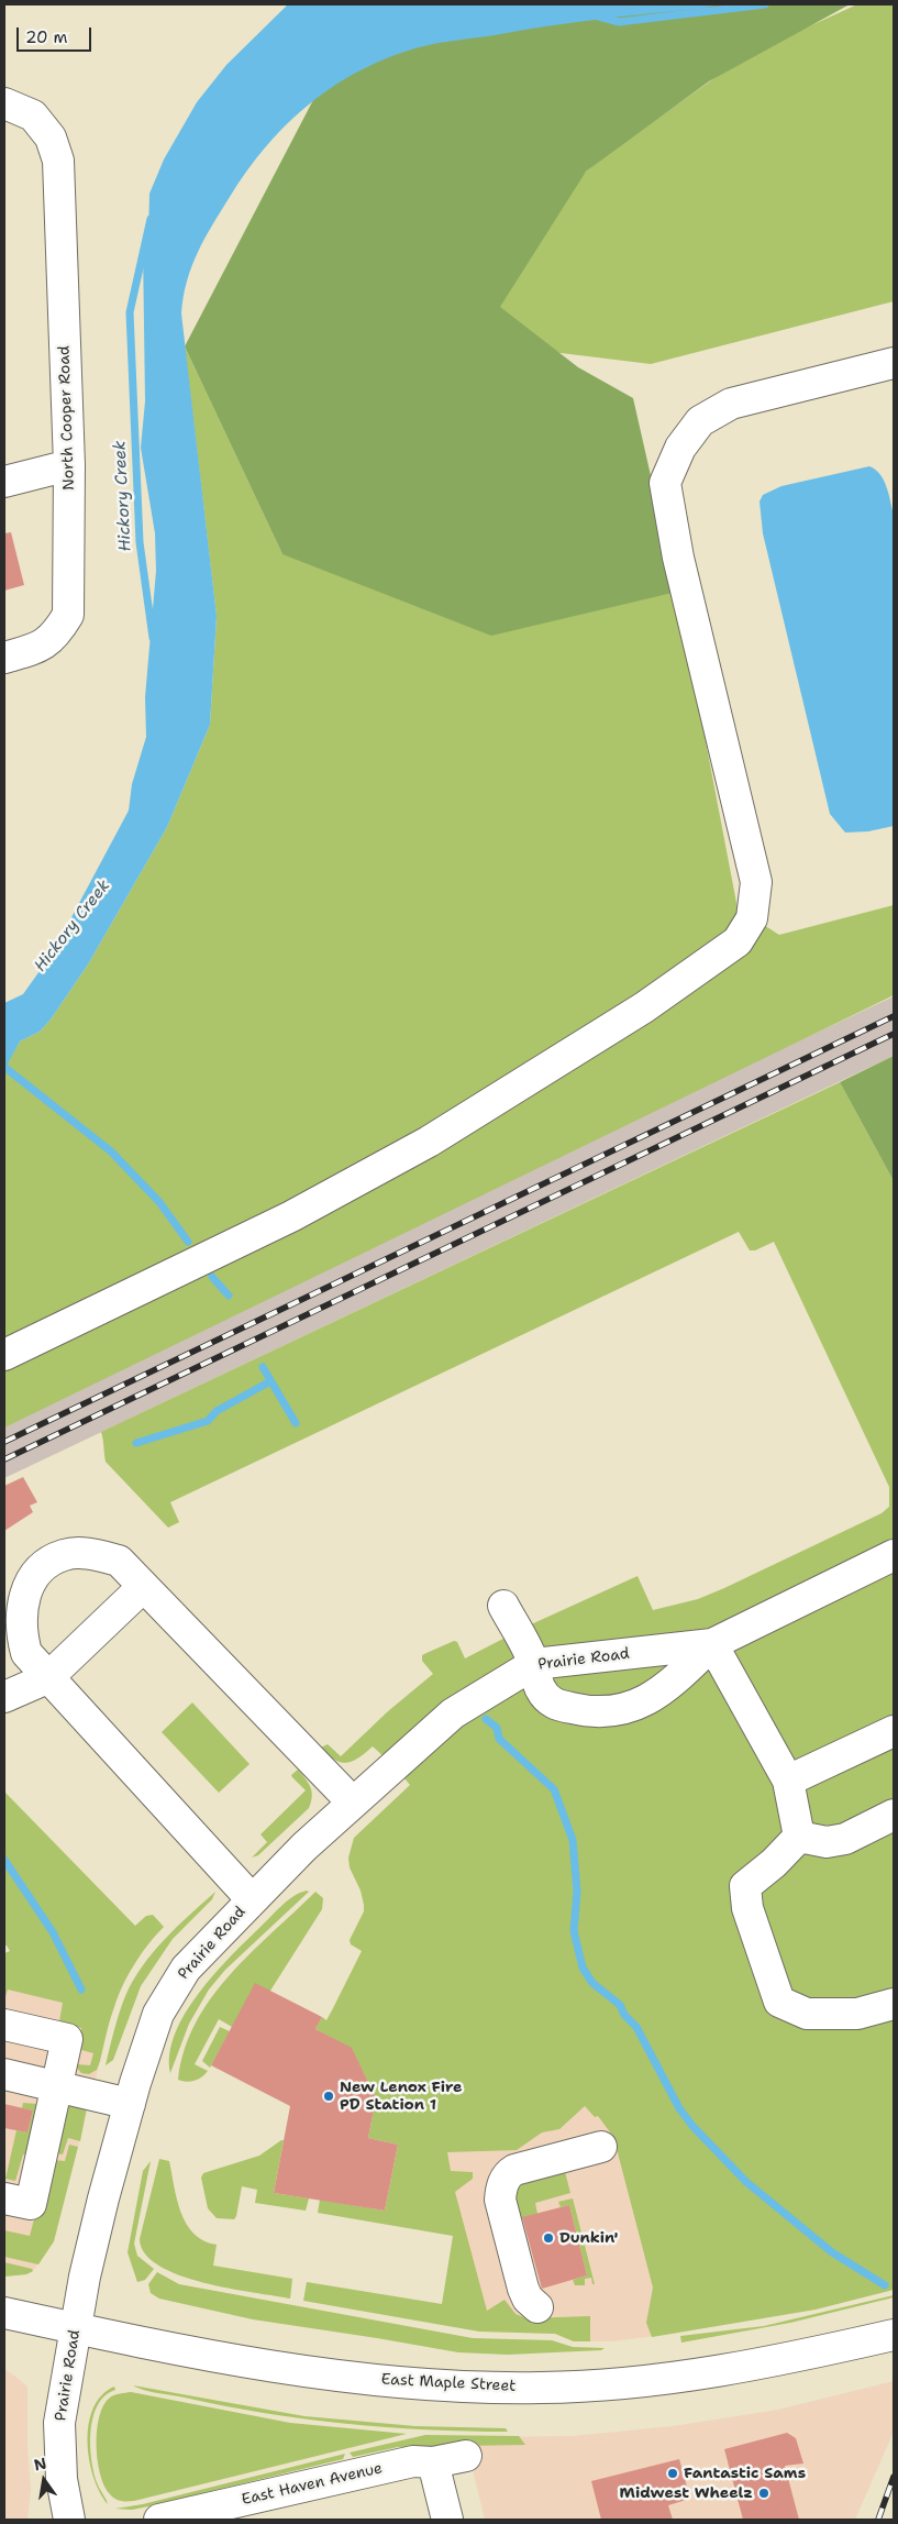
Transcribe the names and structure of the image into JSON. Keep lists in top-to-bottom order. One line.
{"streets":{"street":["North Cooper Road","Prairie Road","East Maple Street","East Haven Avenue"]},"crossings":[["Prairie Road","East Maple Street"]],"water":["Hickory Creek"],"places":["New Lenox Fire PD Station 1","Dunkin'","Fantastic Sams","Midwest Wheelz"],"scale_bar":"20 m","north":"top"}
